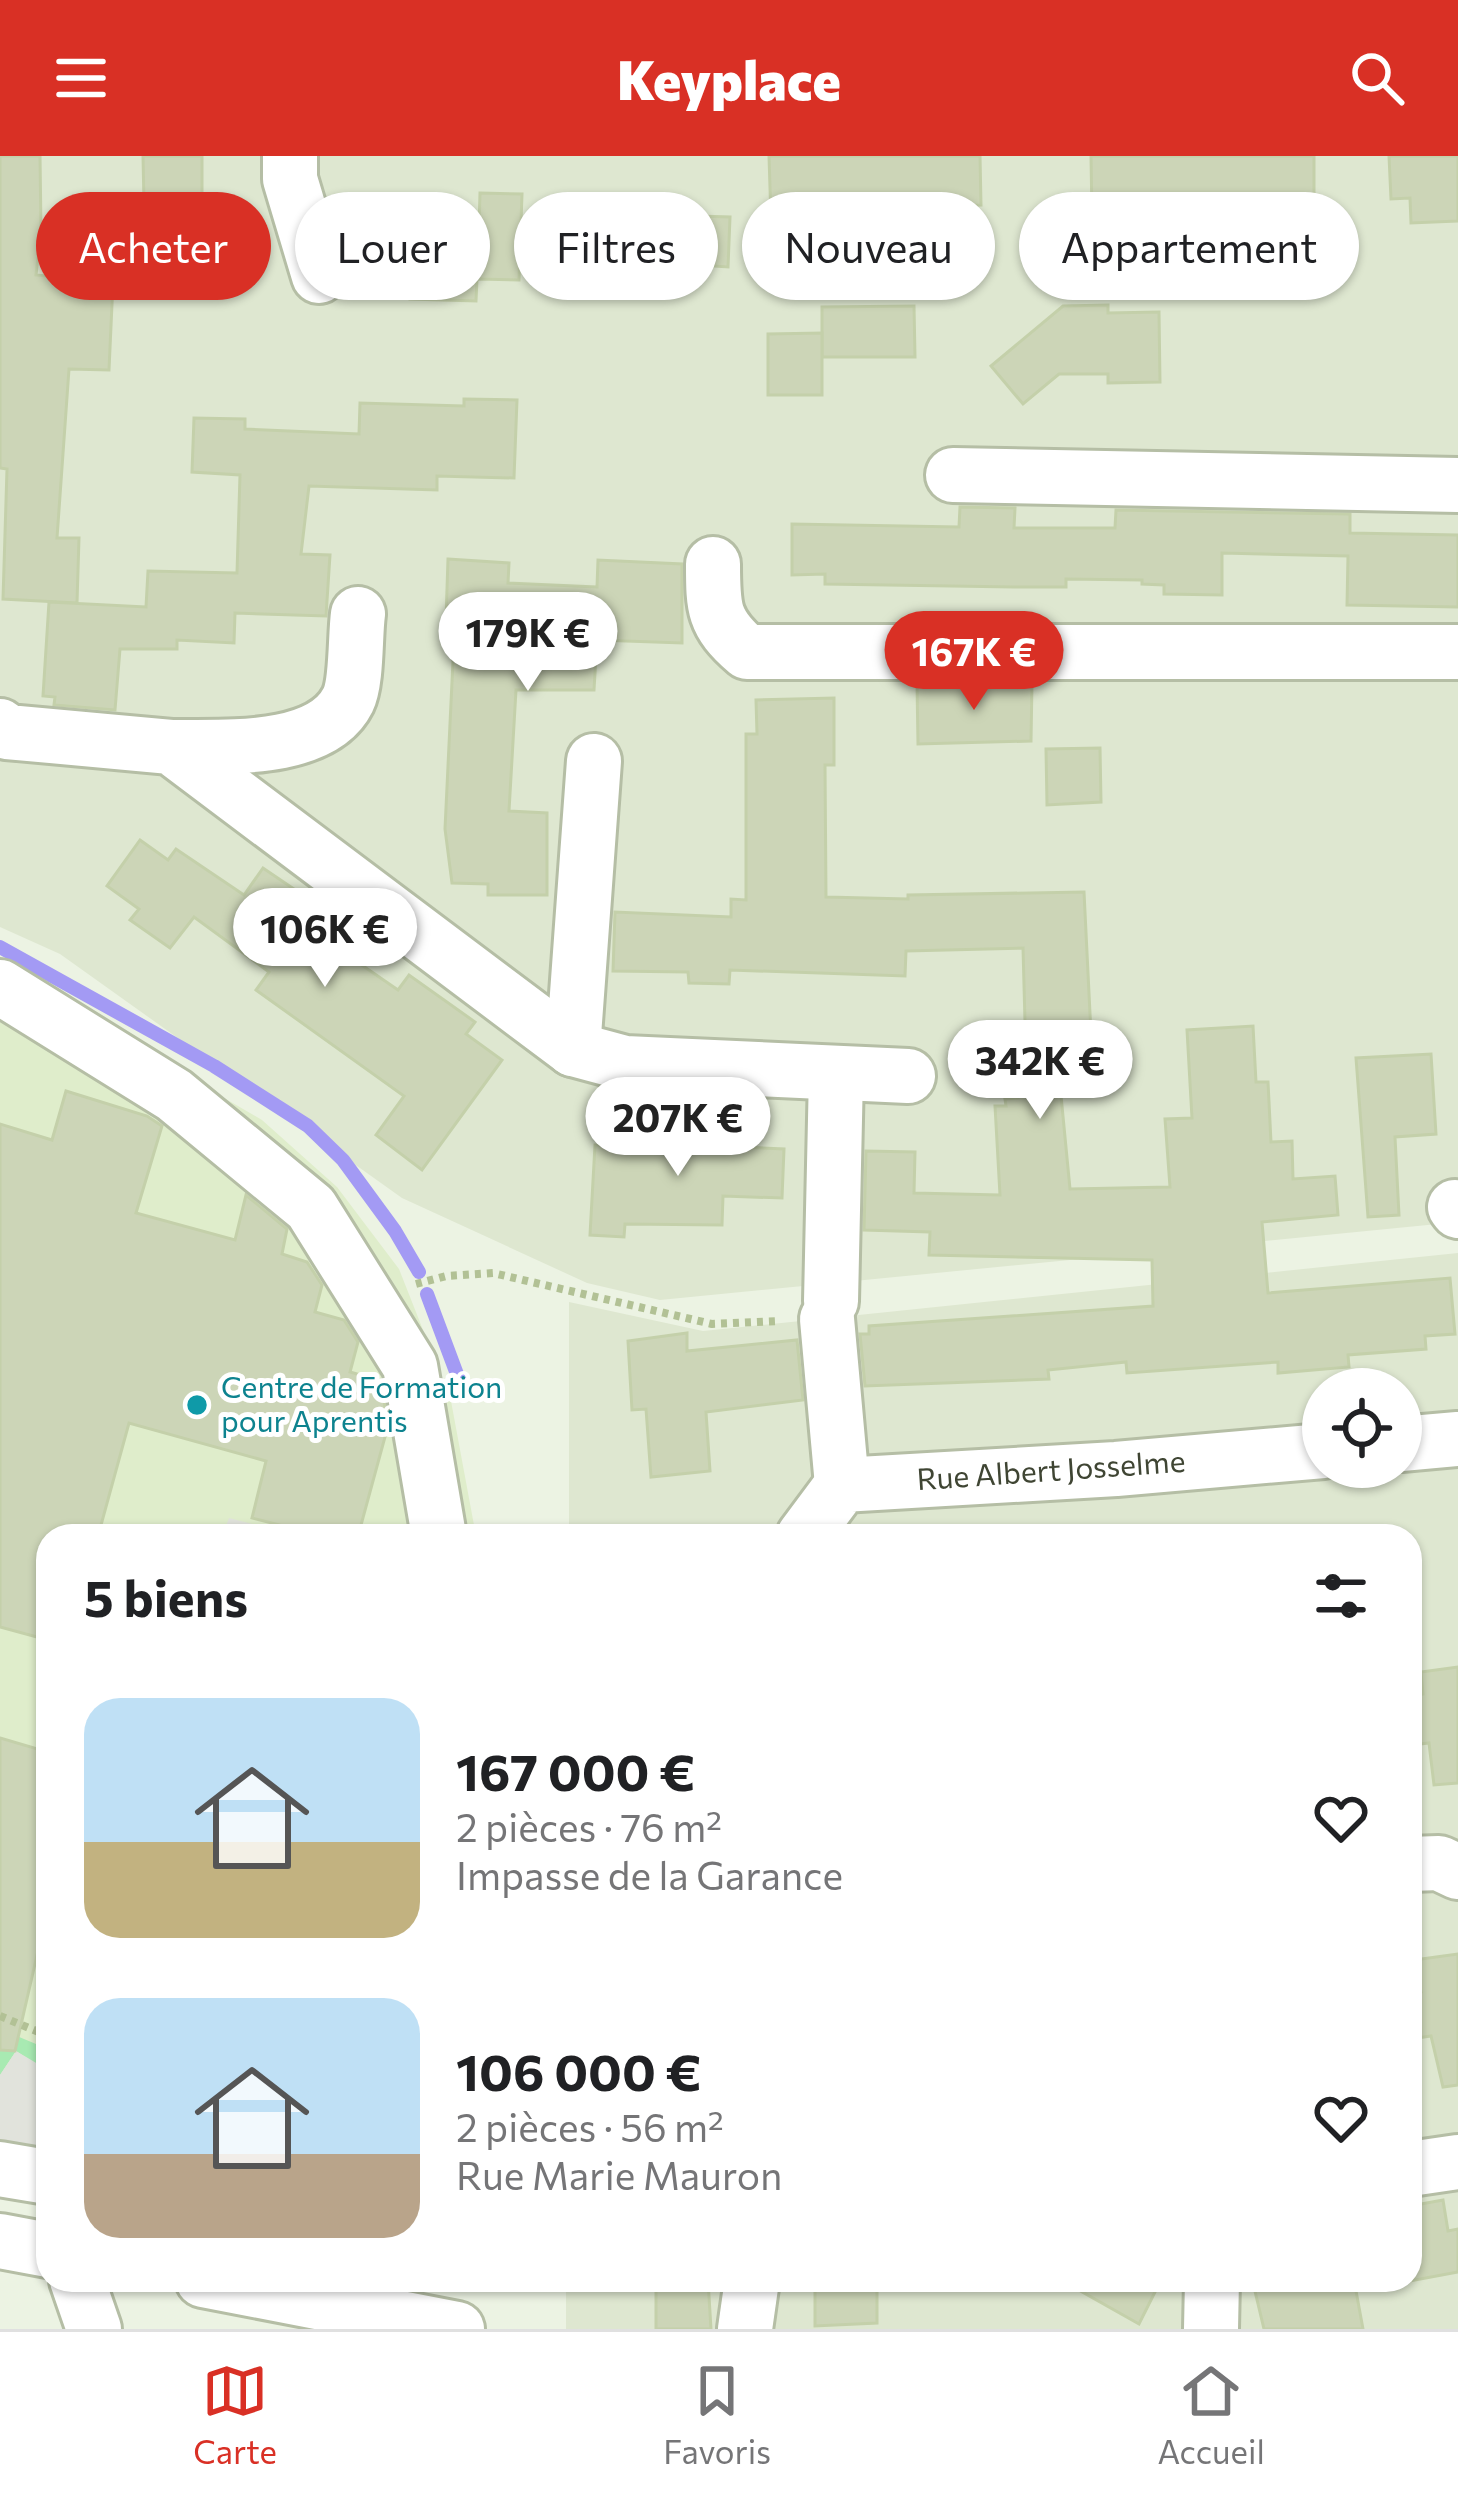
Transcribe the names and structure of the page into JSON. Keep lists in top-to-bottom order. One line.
{"streets":{"street":["Rue Albert Josselme"]},"places":["Centre de Formation pour Aprentis"],"page":{"header":"Keyplace","chip":["Acheter","Louer","Filtres","Nouveau","Appartement"],"price":["179K €","167K €","106K €","342K €","207K €"],"heading":"5 biens","list":[{"name":"167 000 €","note":"2 pièces · 76 m² · Impasse de la Garance"},{"name":"106 000 €","note":"2 pièces · 56 m² · Rue Marie Mauron"}],"tabs":["Carte","Favoris","Accueil"]}}
